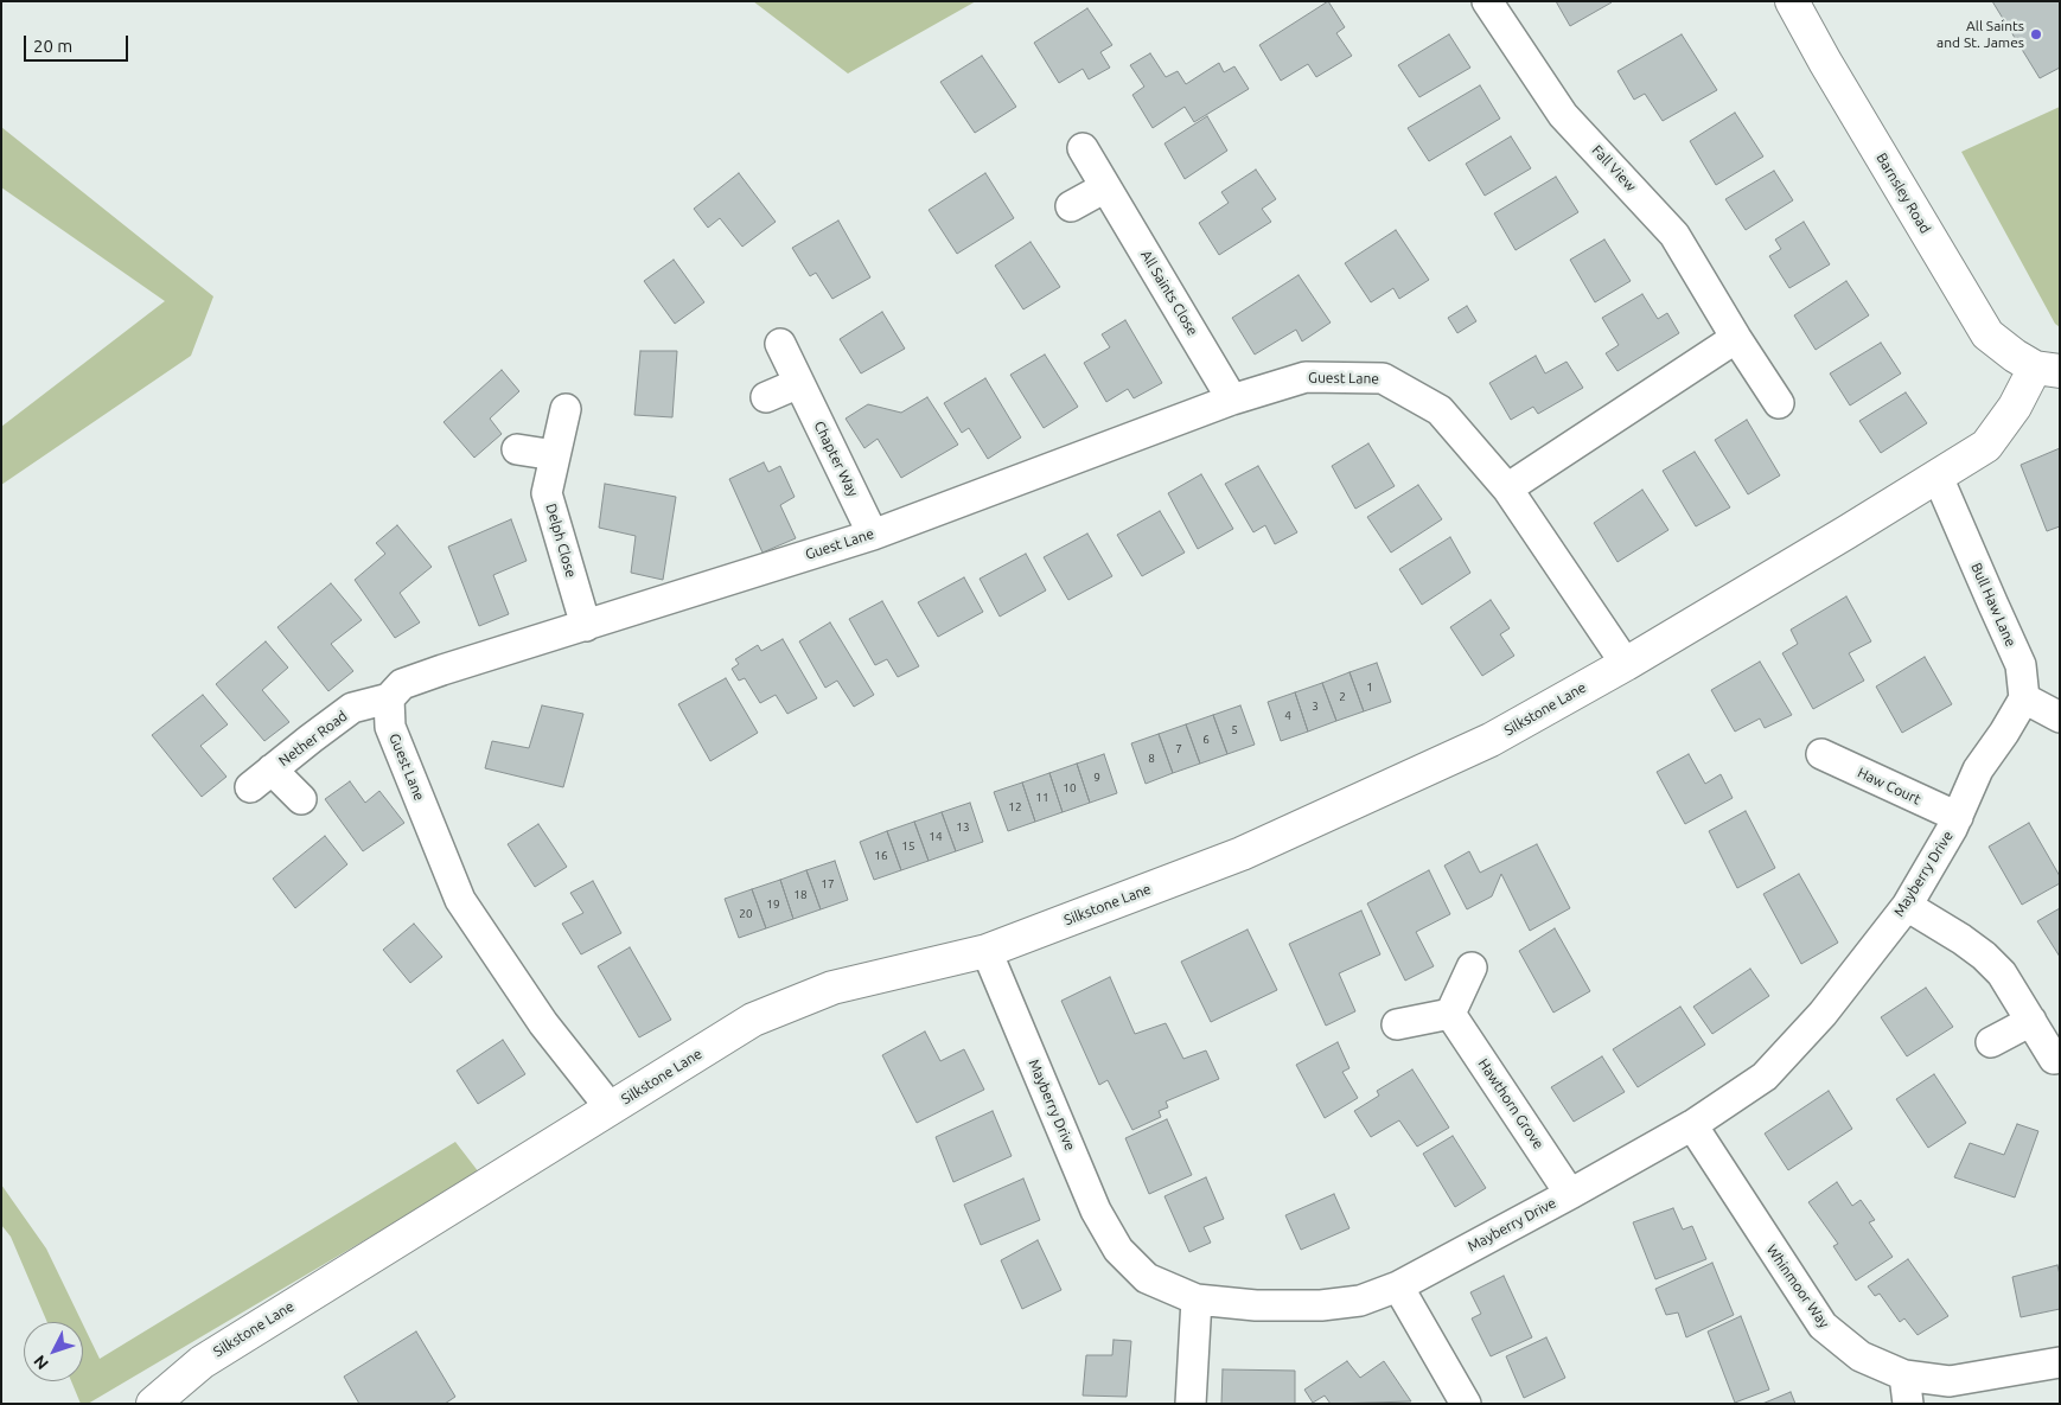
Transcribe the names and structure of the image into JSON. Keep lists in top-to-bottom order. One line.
{"streets":{"street":["Fall View","Barnsley Road","All Saints Close","Guest Lane","Chapter Way","Delph Close","Bull Haw Lane","Silkstone Lane","Nether Road","Haw Court","Mayberry Drive","Hawthorn Grove","Whinmoor Way"]},"crossings":[["Barnsley Road","Silkstone Lane"],["All Saints Close","Guest Lane"],["Guest Lane","Chapter Way"],["Guest Lane","Delph Close"],["Guest Lane","Silkstone Lane"],["Guest Lane","Nether Road"],["Bull Haw Lane","Silkstone Lane"],["Bull Haw Lane","Mayberry Drive"],["Silkstone Lane","Mayberry Drive"],["Haw Court","Mayberry Drive"],["Mayberry Drive","Hawthorn Grove"],["Mayberry Drive","Whinmoor Way"]],"places":["All Saints and St. James"],"house_numbers":["1","2","3","4","5","6","7","8","9","10","11","12","13","14","15","16","17","18","19","20"],"scale_bar":"20 m","north":"bottom left"}
